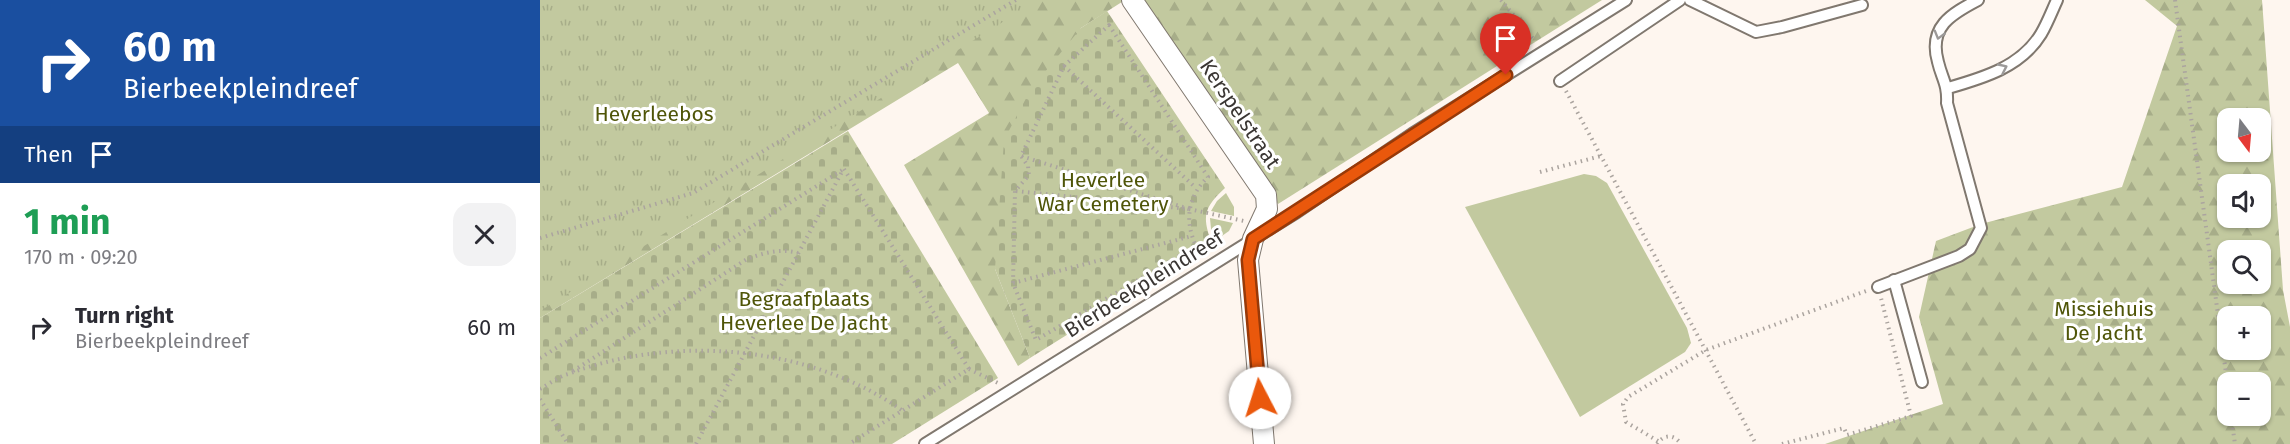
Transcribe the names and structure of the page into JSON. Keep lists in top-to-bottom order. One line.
{"streets":{"street":["Kerspelstraat"],"lane":["Bierbeekpleindreef"]},"crossings":[["Kerspelstraat","Bierbeekpleindreef"]],"parks":["Heverleebos","Heverlee War Cemetery","Begraafplaats Heverlee De Jacht","Missiehuis De Jacht"],"north":"bottom","page":{"turn":["60 m","Bierbeekpleindreef"],"map_buttons":["+","−"],"then":"Then","heading":["1 min","170 m · 09:20"],"list":[{"name":"Turn right","note":"Bierbeekpleindreef","value":"60 m"}]}}
